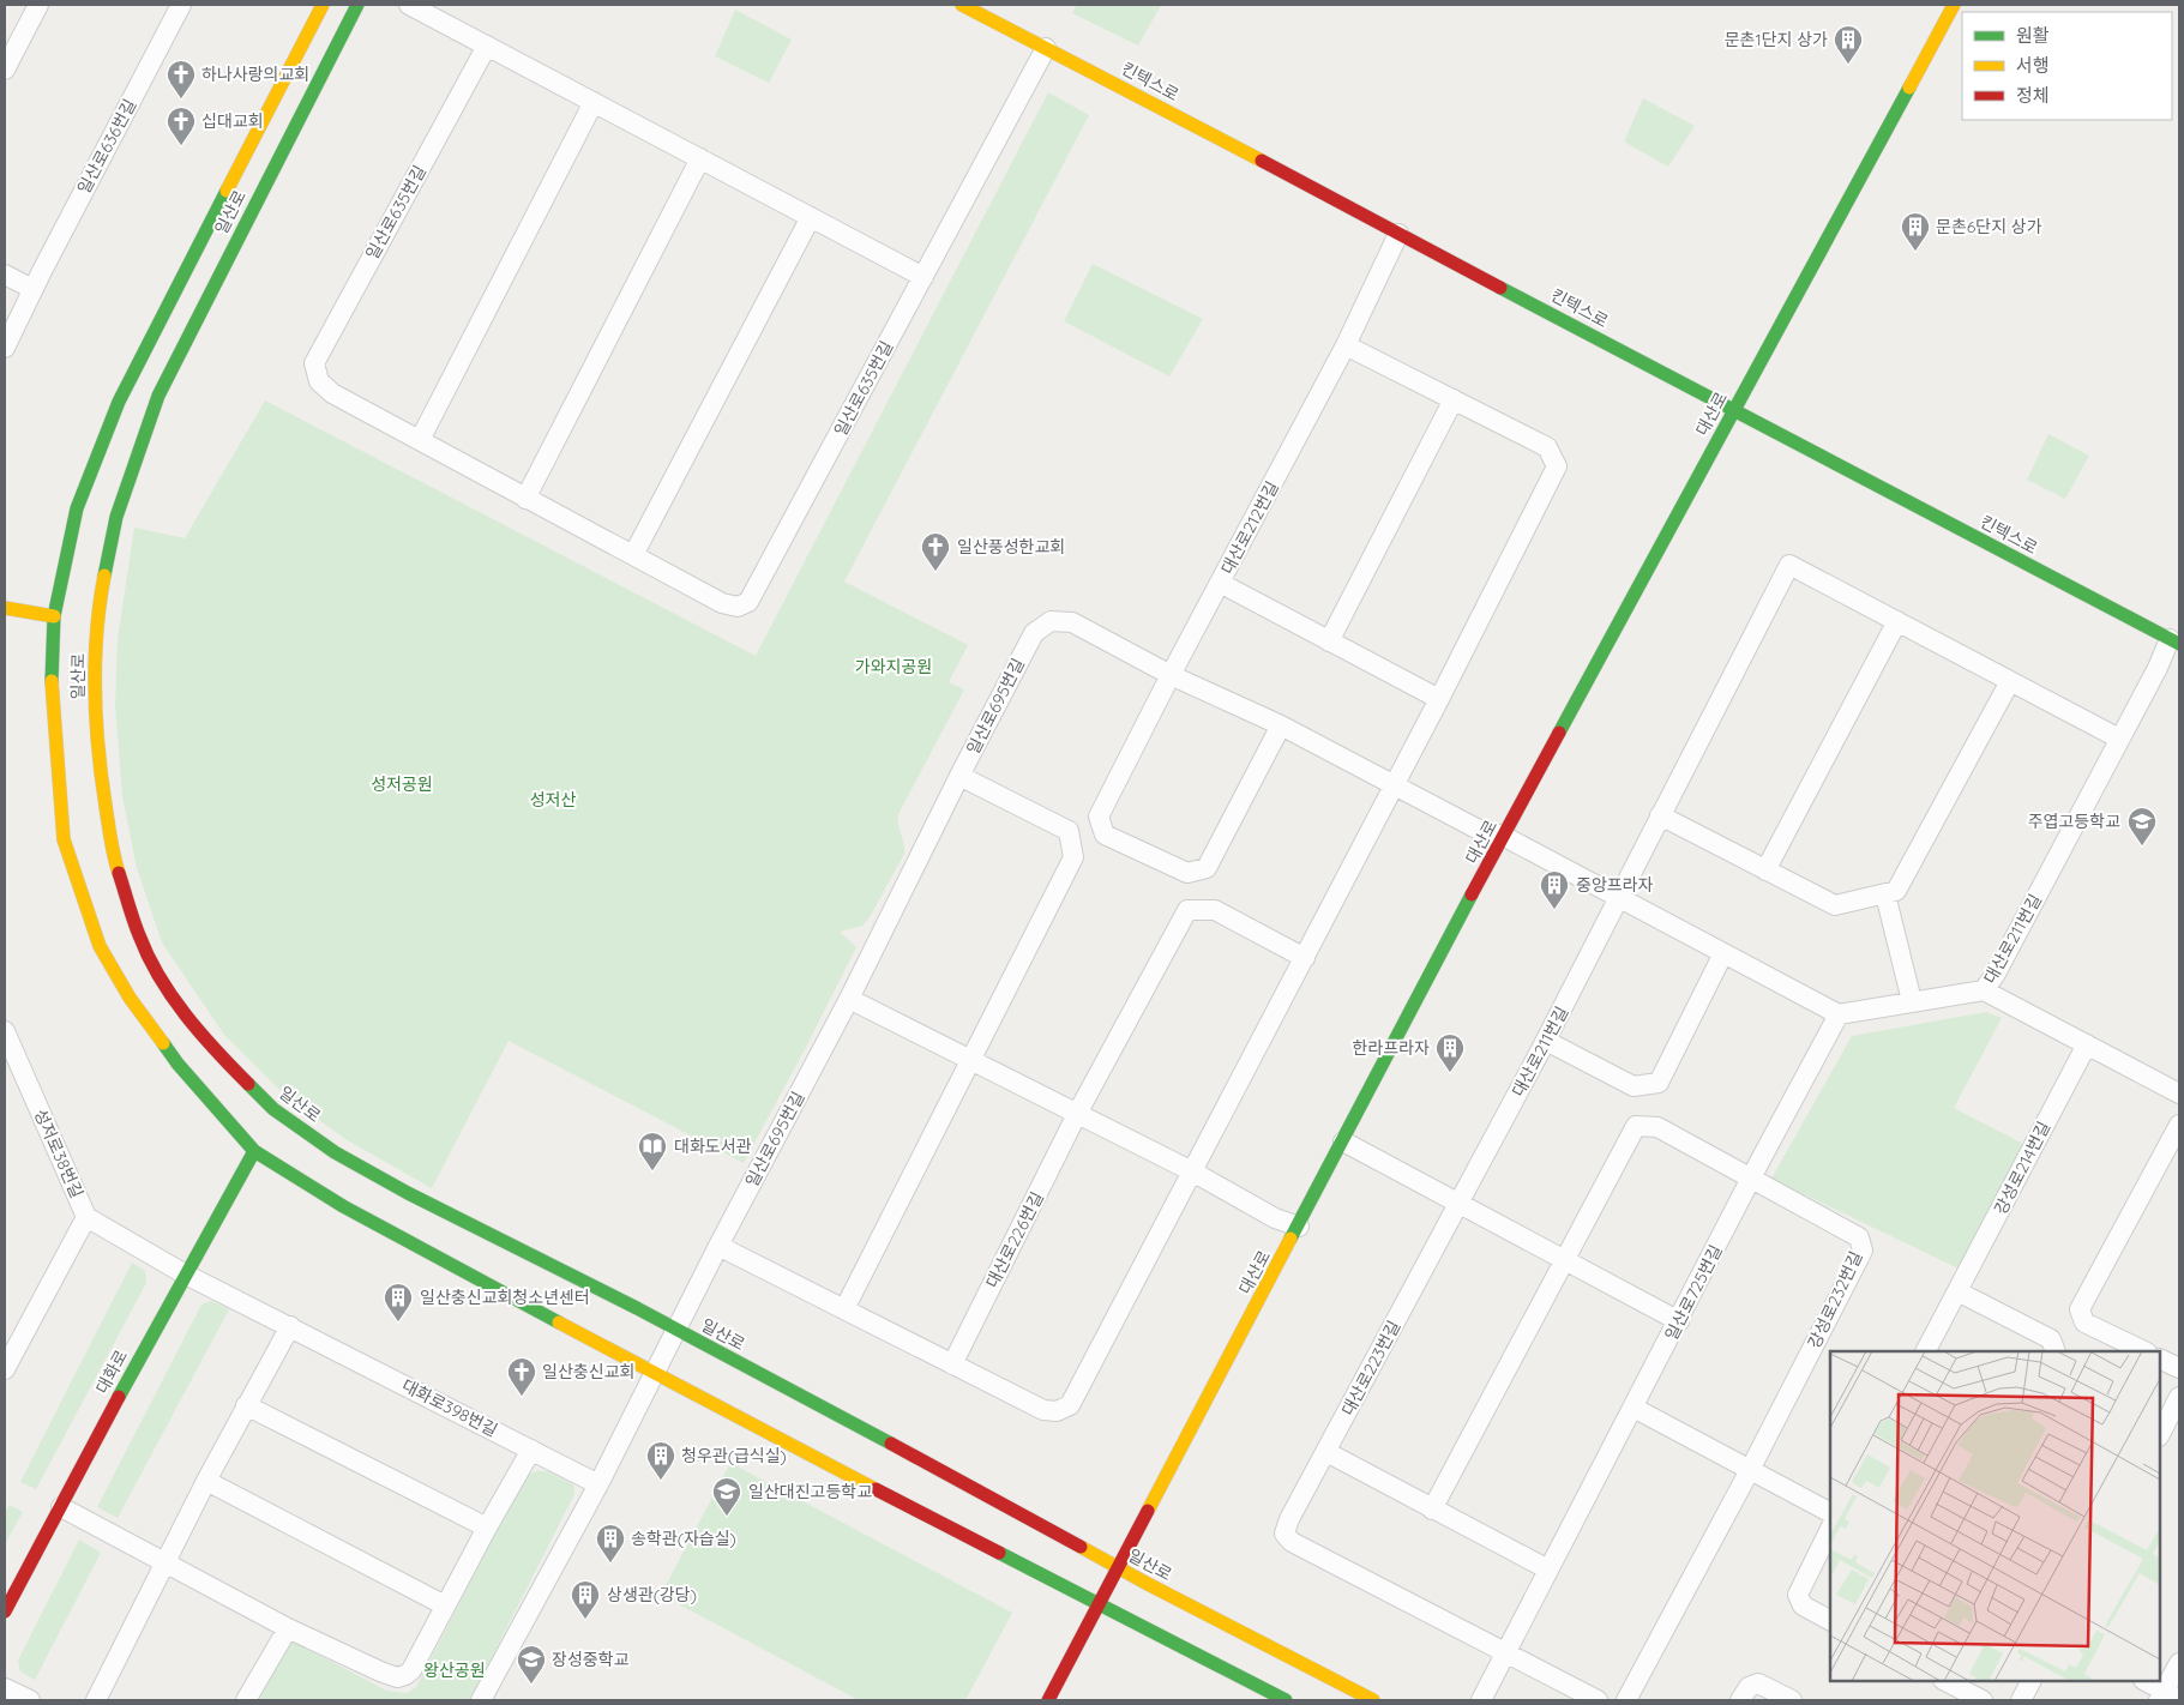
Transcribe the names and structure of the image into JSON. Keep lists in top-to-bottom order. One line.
{"streets":{"main road":["킨텍스로","일산로","대산로","대화로"],"street":["일산로636번길","일산로635번길","대산로212번길","일산로695번길","대산로211번길","성저로38번길","강성로214번길","대산로226번길","일산로725번길","강성로232번길","대산로223번길","대화로398번길"]},"crossings":[["킨텍스로","일산로635번길"],["킨텍스로","대산로"],["킨텍스로","대산로212번길"],["킨텍스로","대산로211번길"],["일산로","대산로"],["일산로","일산로695번길"],["일산로","대화로"],["대산로","일산로695번길"],["대산로212번길","일산로695번길"],["일산로695번길","대화로398번길"],["대산로211번길","일산로725번길"],["대산로211번길","대산로223번길"],["성저로38번길","대화로398번길"],["일산로725번길","강성로232번길"],["일산로725번길","대산로223번길"],["대화로","대화로398번길"]],"parks":["가와지공원","성저공원","성저산","왕산공원"],"places":{"building":["문촌1단지 상가","문촌6단지 상가","중앙프라자","한라프라자","일산충신교회청소년센터","청우관(급식실)","송학관(자습실)","상생관(강당)"],"church":["하나사랑의교회","십대교회","일산풍성한교회","일산충신교회"],"school or university":["주엽고등학교","일산대진고등학교","장성중학교"],"library":["대화도서관"]},"legend":["원활","서행","정체"]}
